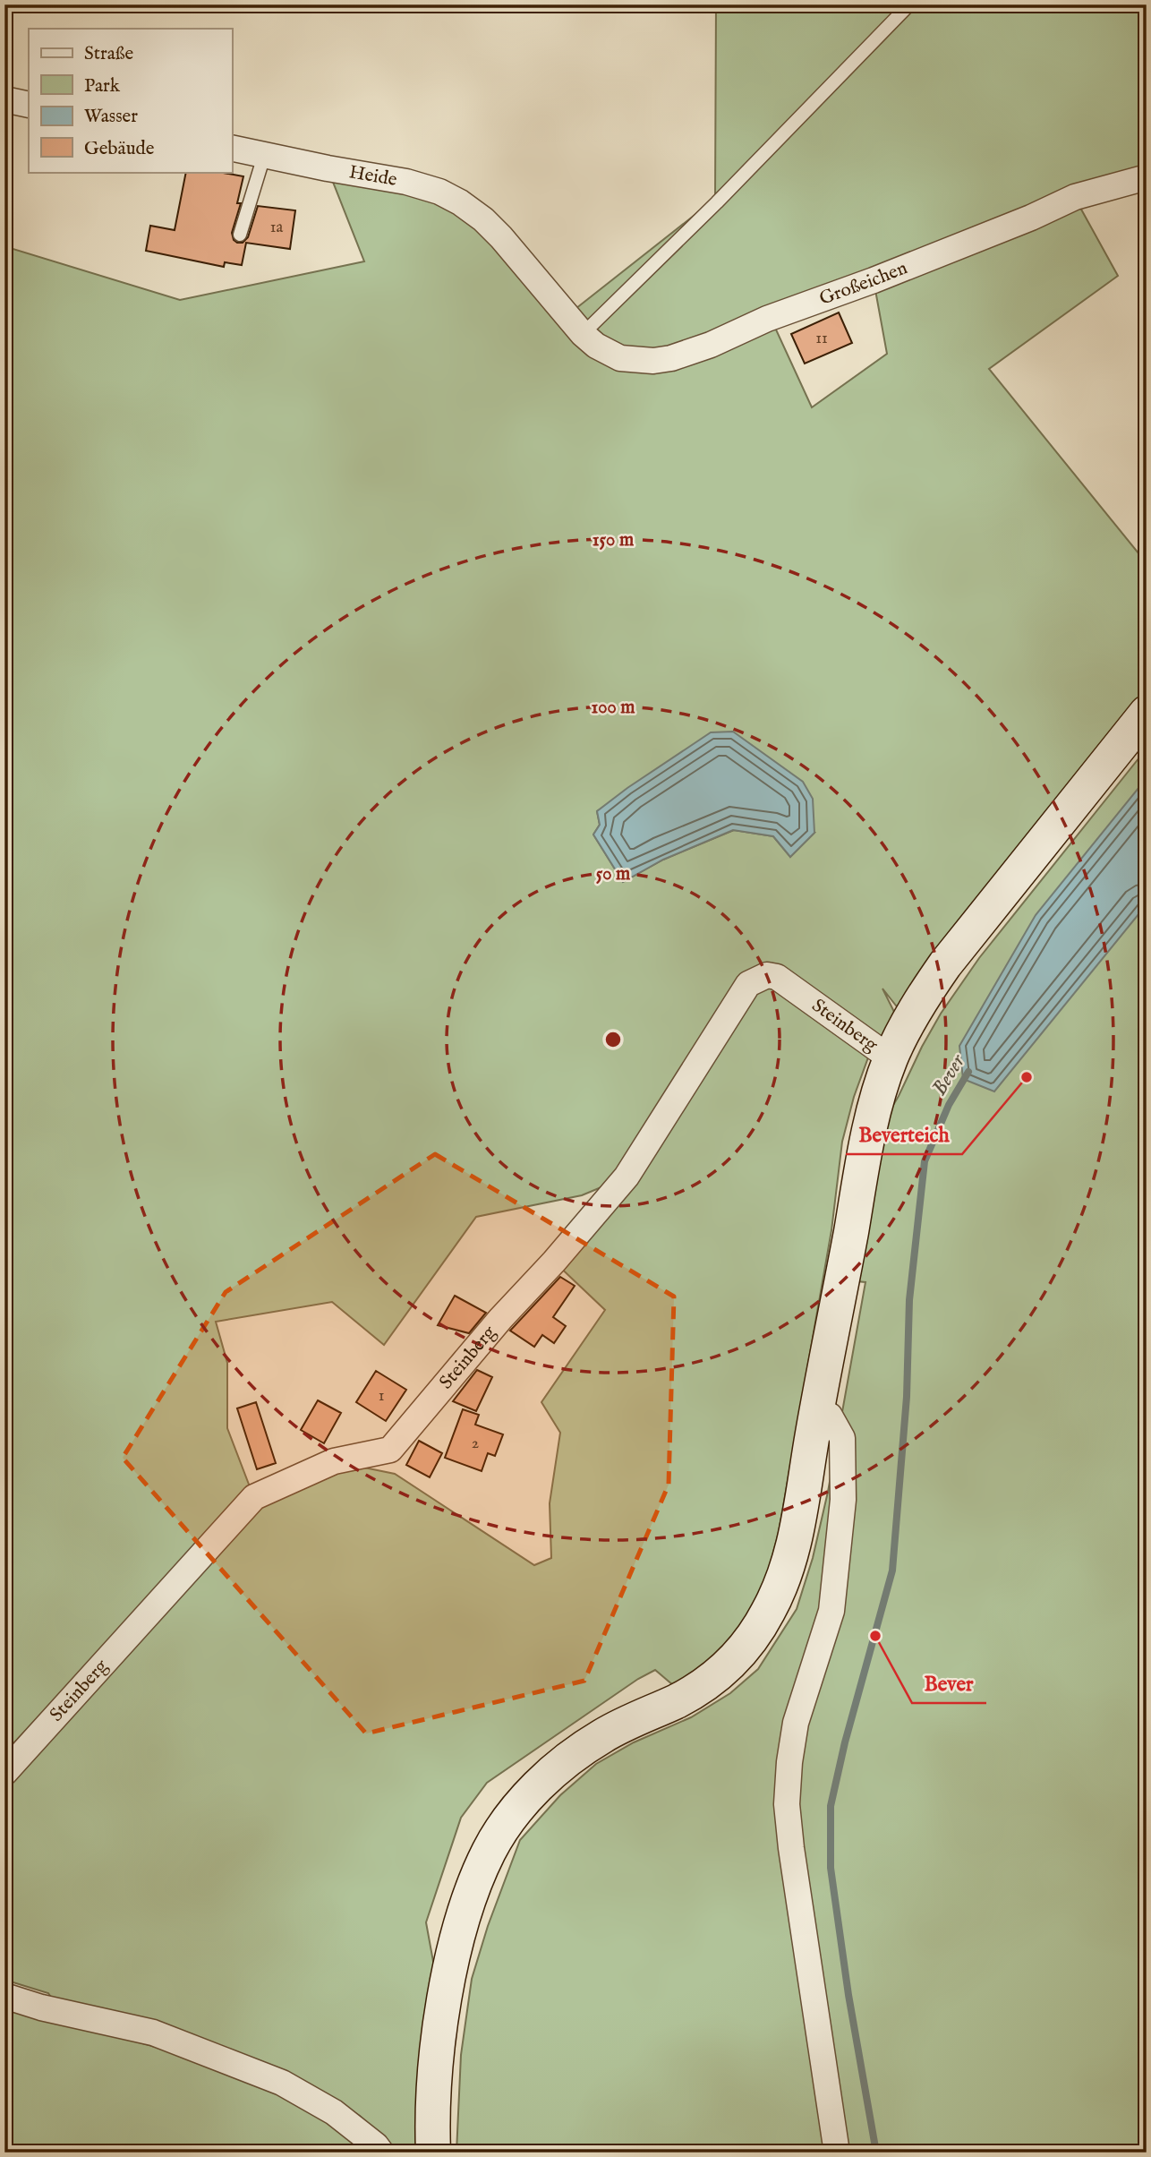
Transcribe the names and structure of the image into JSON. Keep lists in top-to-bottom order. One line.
{"streets":{"street":["Heide","Großeichen","Steinberg"]},"crossings":[["Heide","Großeichen"]],"water":["Bever"],"places":["Beverteich","Bever"],"house_numbers":["1a","11","1","2"],"legend":["Straße","Park","Wasser","Gebäude"],"rings":["150 m","100 m","50 m"]}
